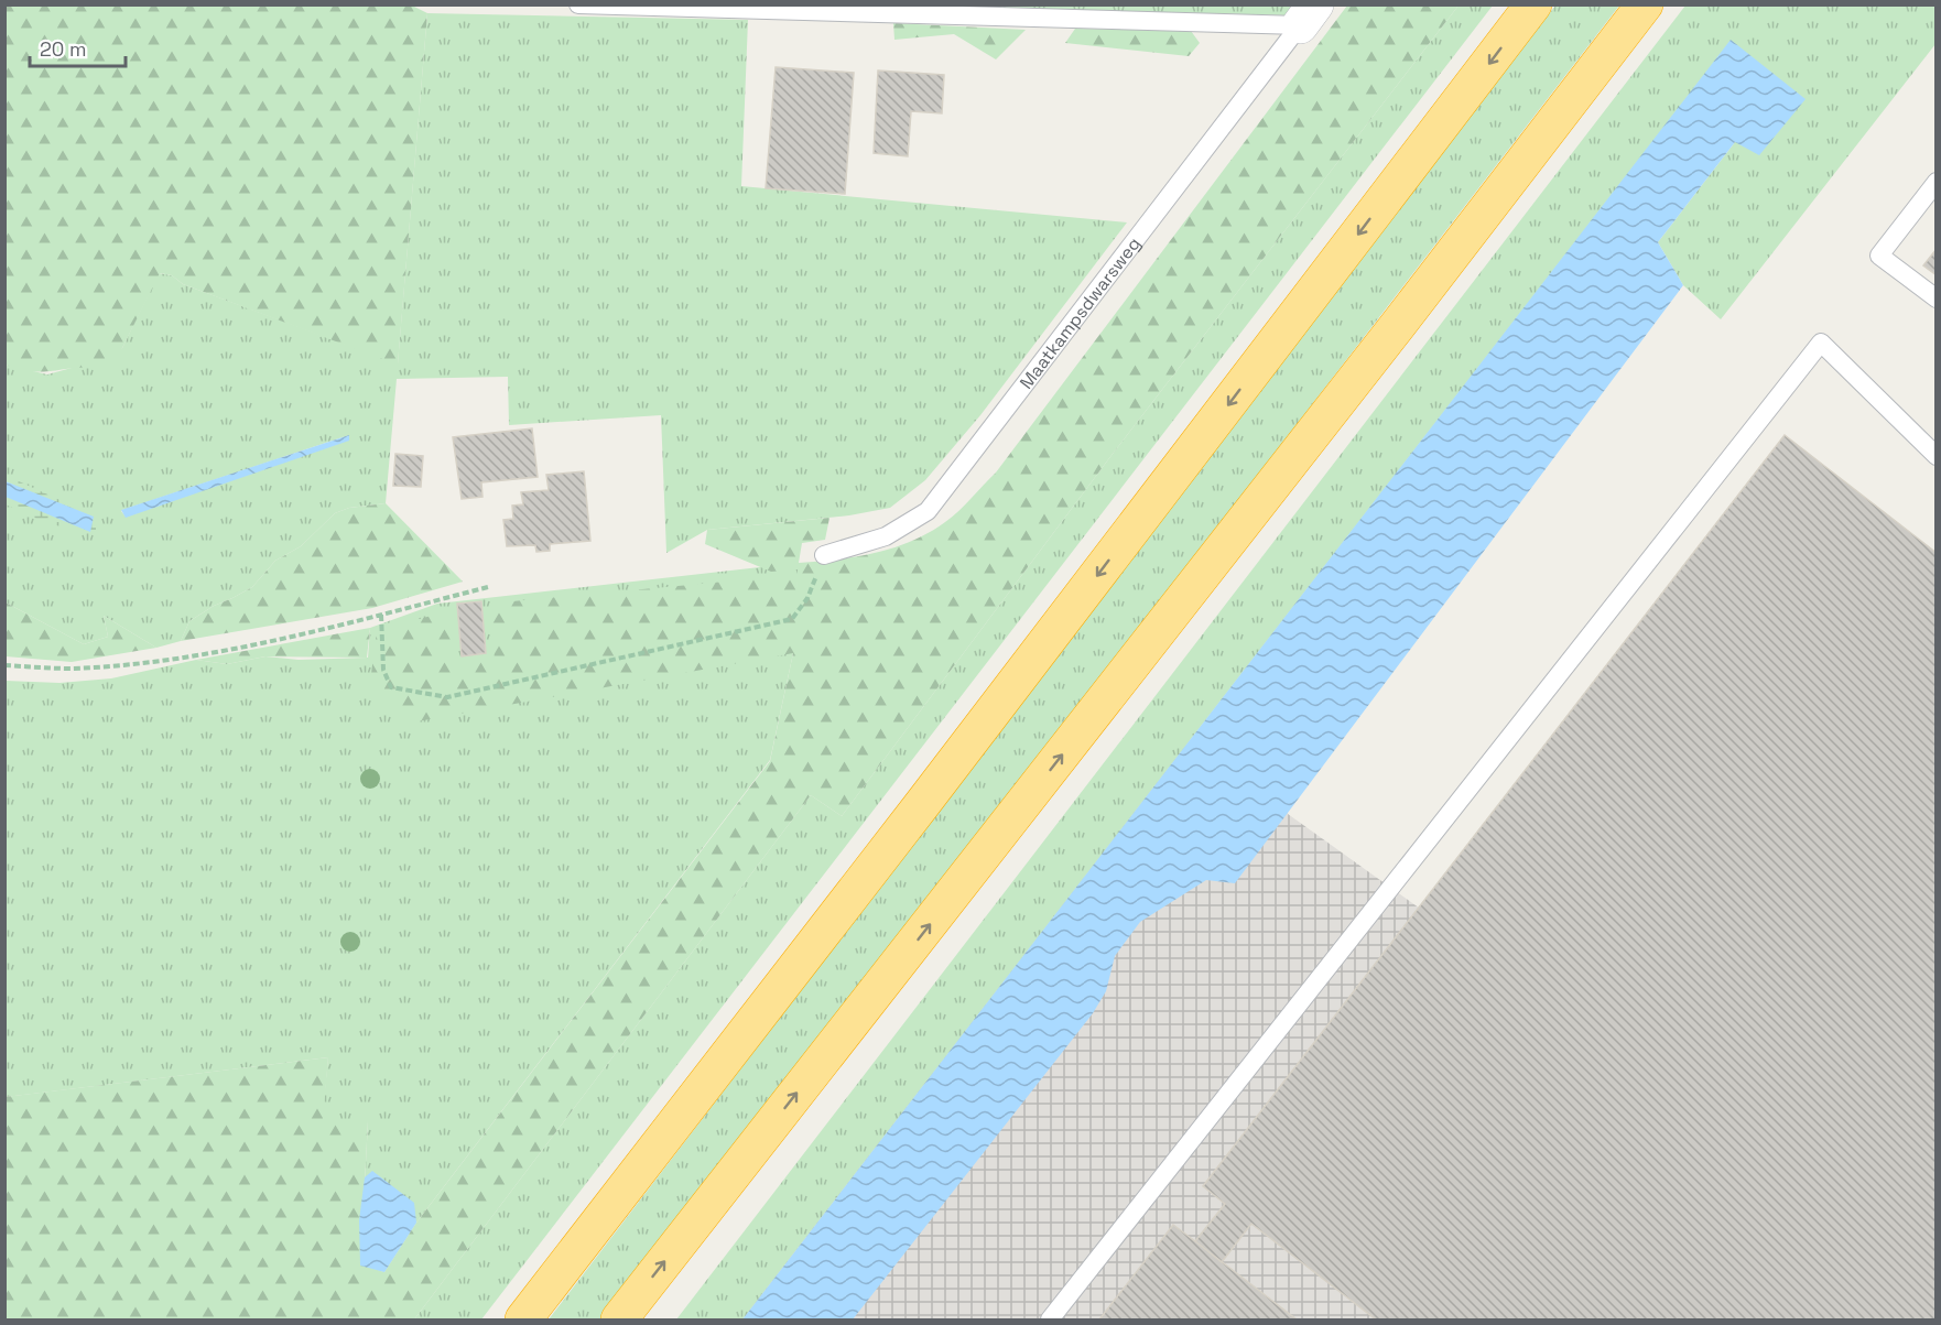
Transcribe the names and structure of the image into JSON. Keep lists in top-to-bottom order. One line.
{"streets":{"lane":["Maatkampsdwarsweg"]},"scale_bar":"20 m"}
